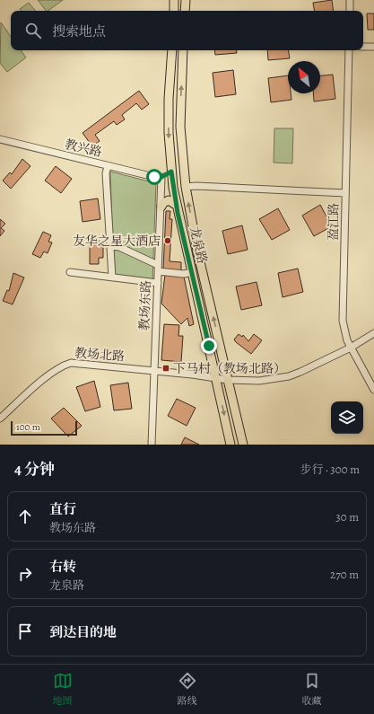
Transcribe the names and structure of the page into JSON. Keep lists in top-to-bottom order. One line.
{"streets":{"main road":["龙泉路"],"street":["教兴路","盈江路","教场东路","教场北路"]},"crossings":[["教兴路","教场东路"],["盈江路","教场北路"],["龙泉路","教场北路"],["教场东路","教场北路"]],"places":{"other":["友华之星大酒店"],"transit":["下马村（教场北路）"]},"scale_bar":"100 m","north":"top left","page":{"search":"搜索地点","scale":"100 m","heading":["4 分钟","步行 · 300 m"],"list":[["直行","教场东路","30 m"],["右转","龙泉路","270 m"],"到达目的地"],"nav":["地图","路线","收藏"]}}
